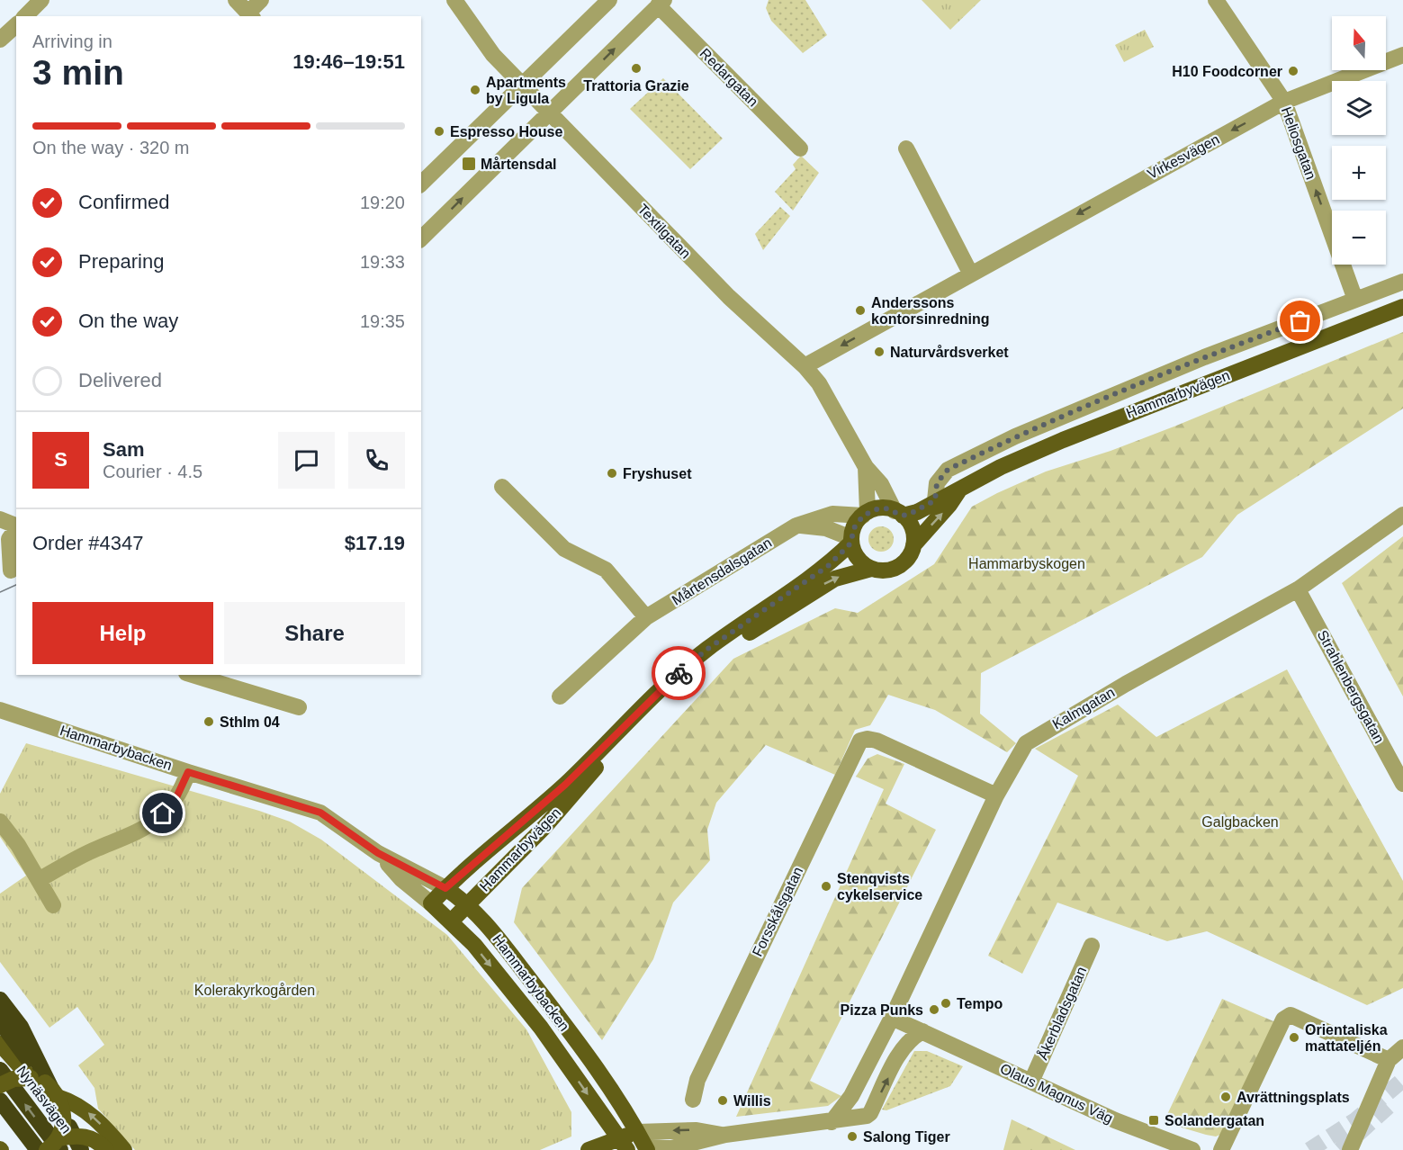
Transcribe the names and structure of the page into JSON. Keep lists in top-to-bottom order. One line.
{"streets":{"highway":["Nynäsvägen"],"main road":["Hammarbyvägen","Hammarbybacken"],"street":["Redargatan","Heliosgatan","Virkesvägen","Textilgatan","Mårtensdalsgatan","Strahlenbergsgatan","Kalmgatan","Forsskålsgatan","Åkerbladsgatan","Olaus Magnus Väg"]},"crossings":[["Heliosgatan","Virkesvägen"],["Virkesvägen","Textilgatan"],["Textilgatan","Hammarbyvägen"],["Textilgatan","Mårtensdalsgatan"],["Hammarbyvägen","Mårtensdalsgatan"],["Hammarbyvägen","Hammarbybacken"],["Strahlenbergsgatan","Kalmgatan"],["Kalmgatan","Forsskålsgatan"],["Kalmgatan","Olaus Magnus Väg"],["Åkerbladsgatan","Olaus Magnus Väg"]],"one_way":["Heliosgatan","Virkesvägen"],"parks":["Hammarbyskogen","Galgbacken","Kolerakyrkogården"],"places":{"other":["Trattoria Grazie","H10 Foodcorner","Apartments by Ligula","Espresso House","Anderssons kontorsinredning","Naturvårdsverket","Fryshuset","Sthlm 04","Stenqvists cykelservice","Tempo","Pizza Punks","Orientaliska mattateljén","Avrättningsplats","Willis","Salong Tiger"],"transit":["Mårtensdal","Solandergatan"]},"north":"top","page":{"map_buttons":["+","−"],"heading":["3 min","Arriving in","19:46–19:51"],"panel":["Sam","Courier · 4.5","Order #4347","$17.19"],"bar":"On the way · 320 m","list":[["Confirmed","19:20"],["Preparing","19:33"],["On the way","19:35"],"Delivered"],"round":"S","buttons":["Help","Share"]}}
